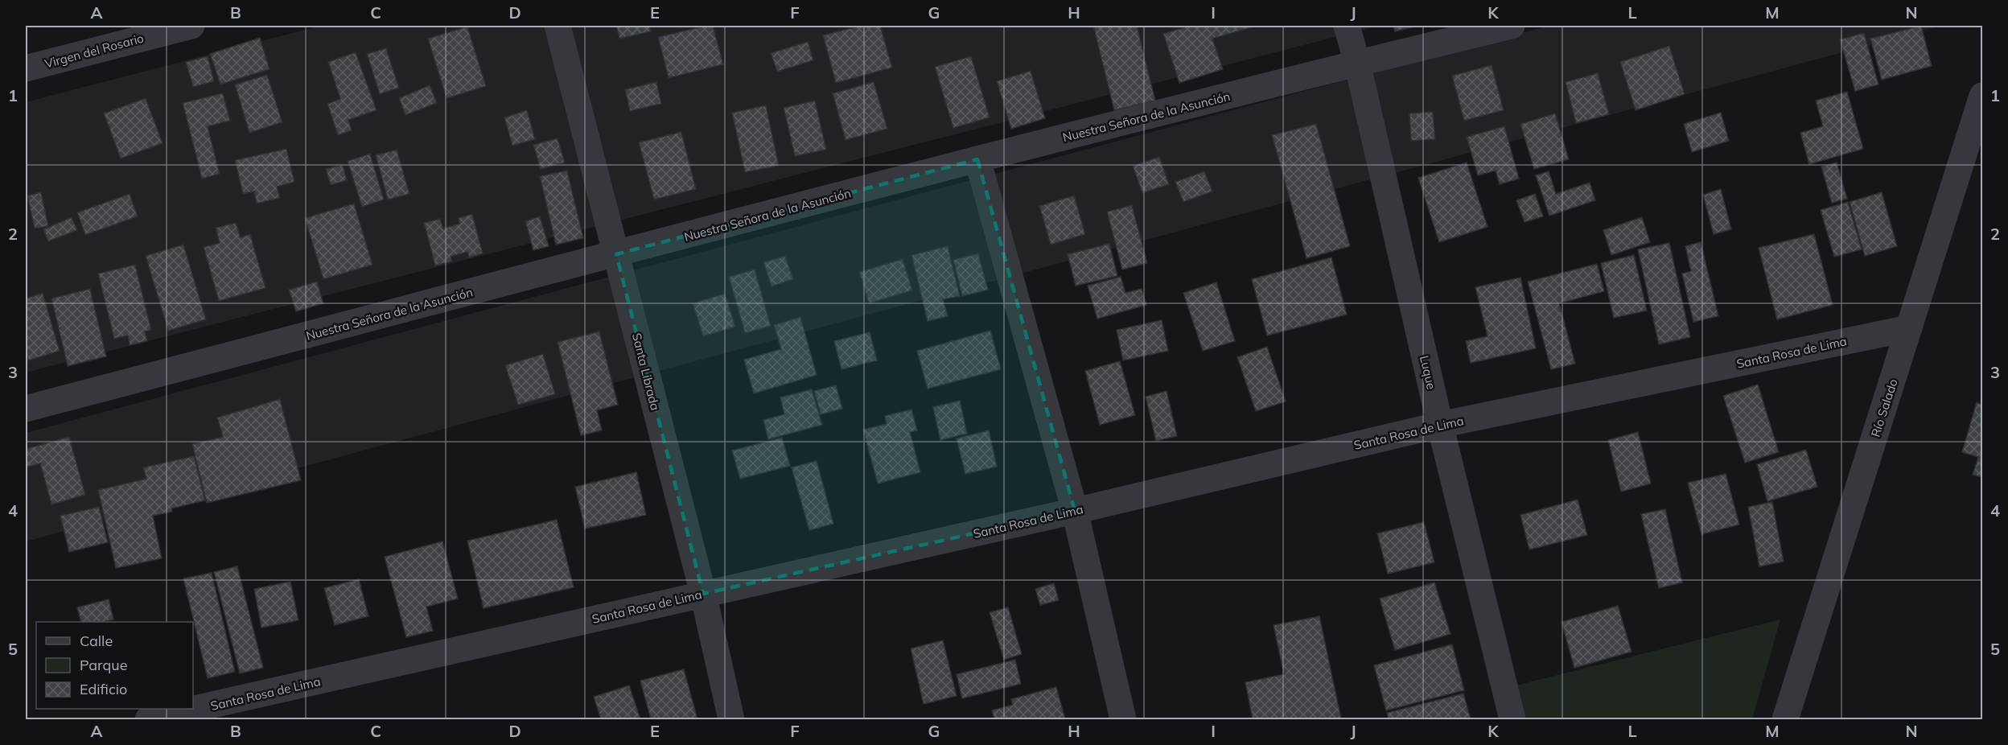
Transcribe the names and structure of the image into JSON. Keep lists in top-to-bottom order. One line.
{"streets":{"street":["Virgen del Rosario","Nuestra Señora de la Asunción","Santa Rosa de Lima","Santa Librada","Luque","Río Salado"]},"crossings":[["Nuestra Señora de la Asunción","Santa Librada"],["Nuestra Señora de la Asunción","Luque"],["Santa Rosa de Lima","Santa Librada"],["Santa Rosa de Lima","Luque"],["Santa Rosa de Lima","Río Salado"]],"legend":["Calle","Parque","Edificio"],"grid":{"columns":["A","B","C","D","E","F","G","H","I","J","K","L","M","N"],"rows":["1","2","3","4","5"]}}
